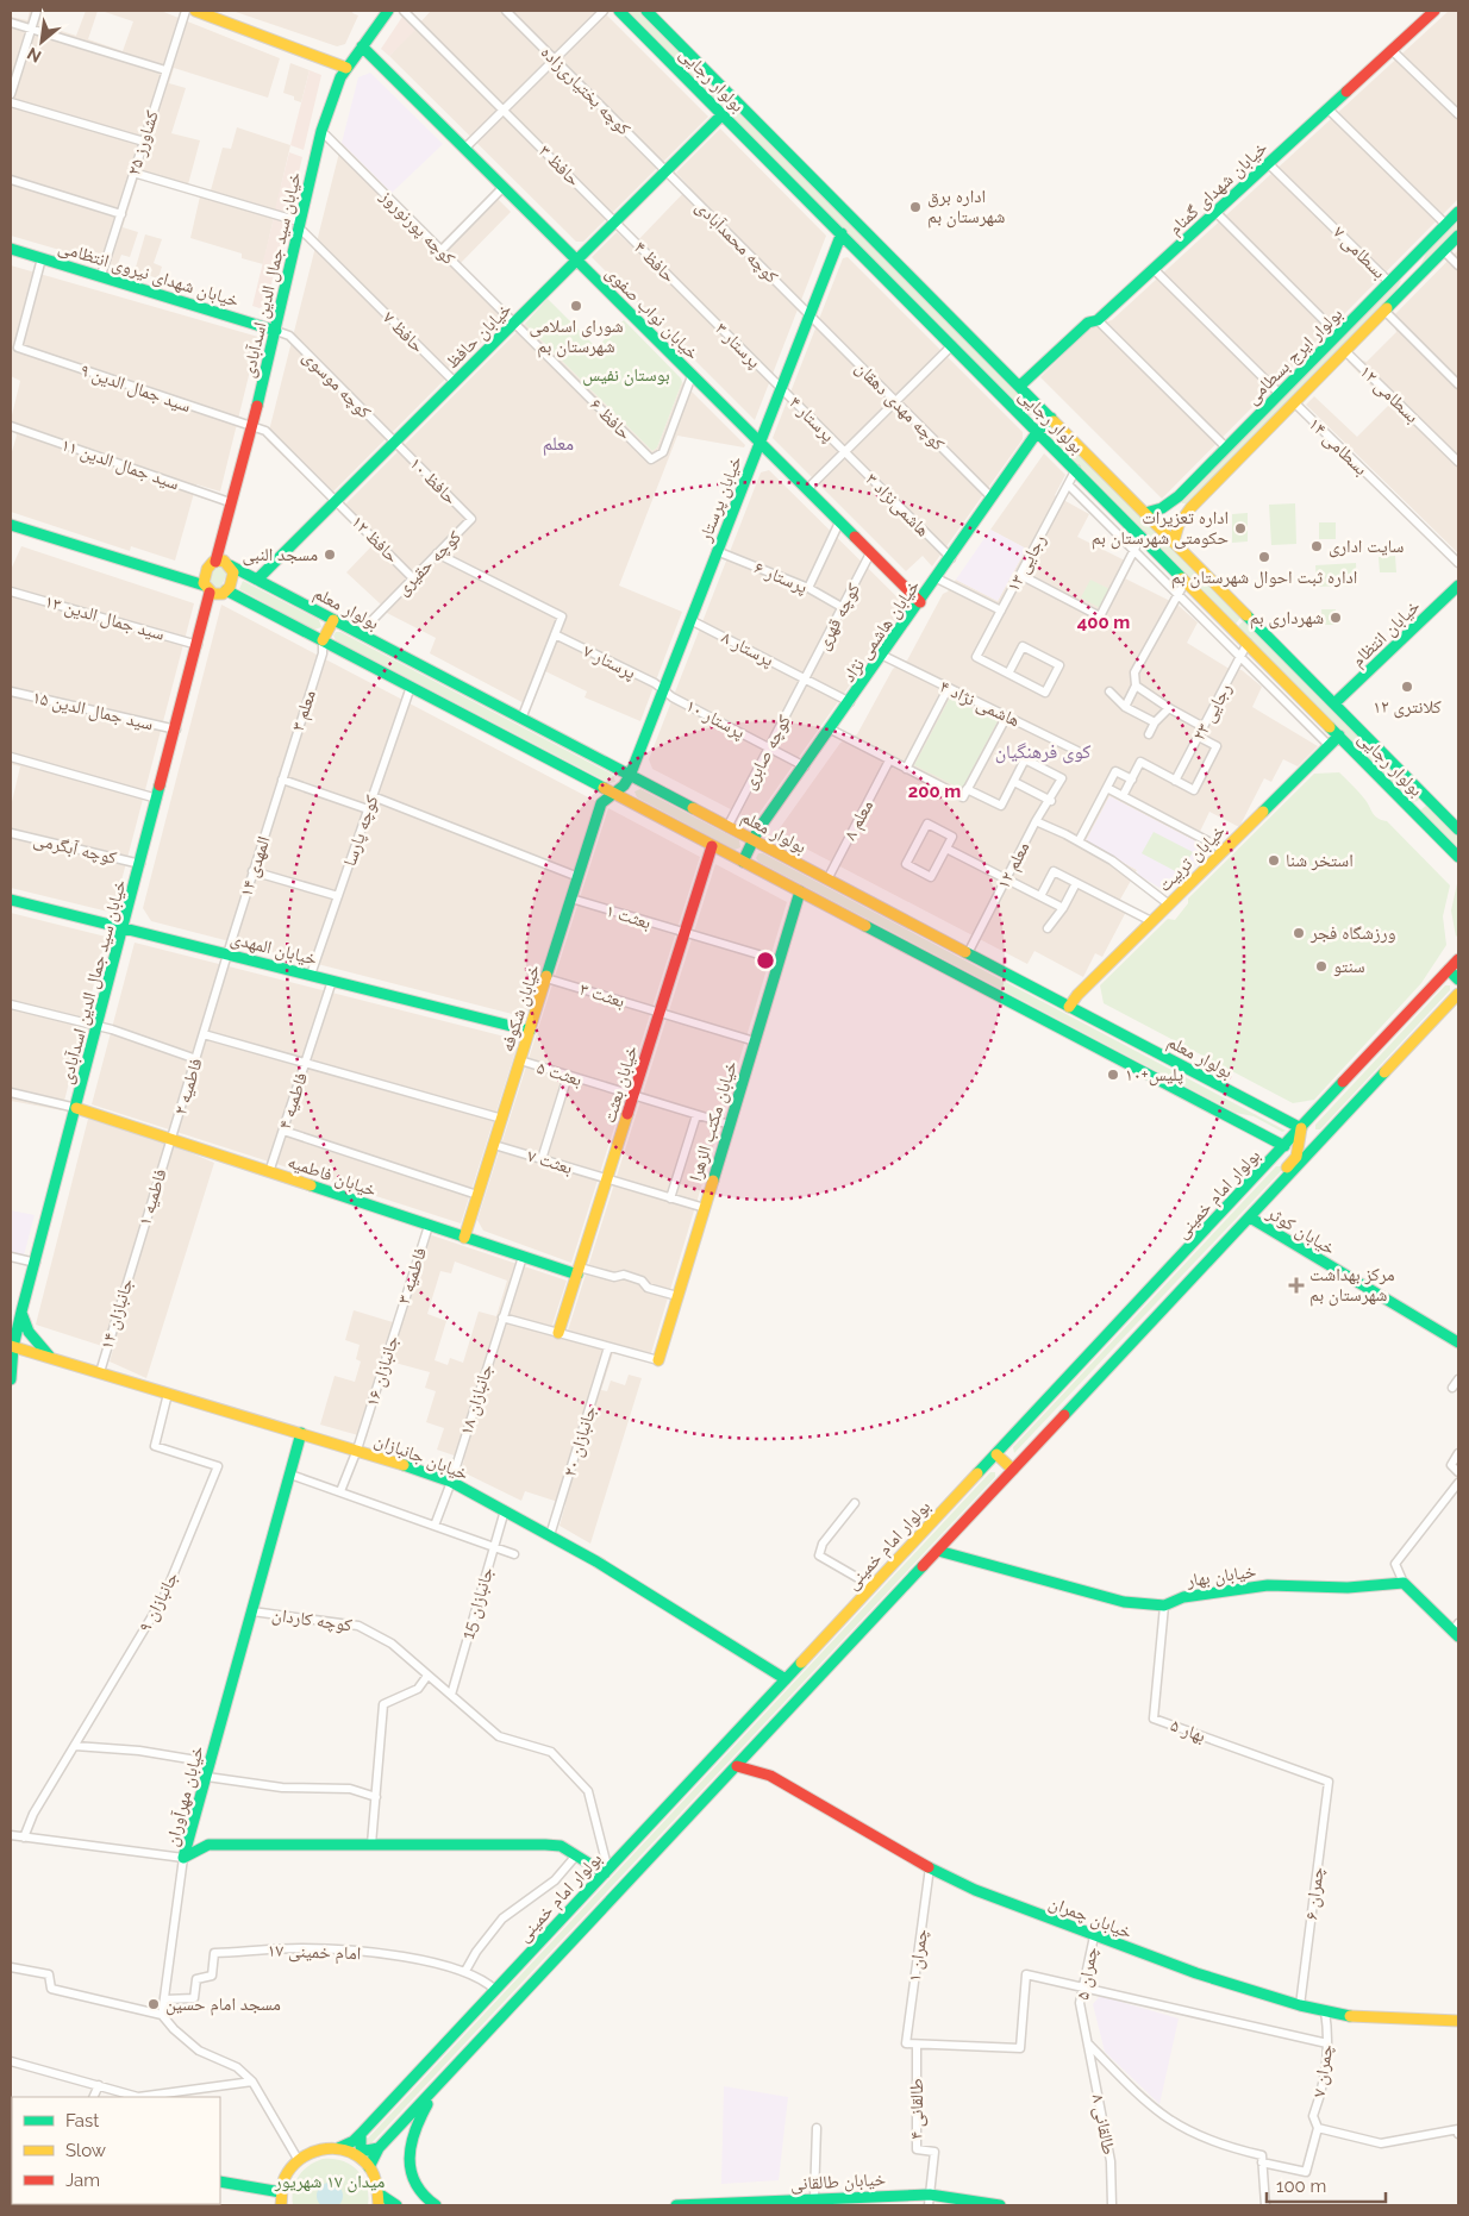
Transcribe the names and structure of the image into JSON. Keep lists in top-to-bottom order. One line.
{"streets":{"main road":["بولوار رجایی","خیابان شهدای گمنام","خیابان شهدای نیروی انتظامی","خیابان سید جمال الدین اسدآبادی","خیابان نواب صفوی","خیابان حافظ","بولوار ایرج بسطامی","خیابان پرستار","بولوار معلم","خیابان هاشمی نژاد","خیابان انتظام","خیابان تربیت","خیابان المهدی","خیابان شکوفه","خیابان بعثت","خیابان مکتب الزهرا","خیابان فاطمیه","بولوار امام خمینی","خیابان کوثر","خیابان جانبازان","خیابان بهار","خیابان مهرآوران","خیابان چمران","خیابان طالقانی"],"street":["کوچه بختیاری‌زاده","کشاورز ۲۵","حافظ ۳","کوچه پورنوروز","کوچه محمدآبادی","بسطامی ۷","حافظ ۴","حافظ ۷","پرستار ۳","کوچه موسوی","سید جمال الدین ۹","بسطامی ۱۲","کوچه مهدی دهقان","حافظ ۶","پرستار ۴","بسطامی ۱۴","سید جمال الدین ۱۱","حافظ ۱۰","هاشمی‌نژاد ۳","حافظ ۱۲","کوچه حقیری","رجایی ۱۳","پرستار ۶","کوچه قهری","سید جمال الدین ۱۳","پرستار ۸","پرستار ۷","هاشمی نژاد ۴","سید جمال الدین ۱۵","معلم ۳","رجایی ۲۳","پرستار ۱۰","کوچه صابری","معلم ۸","کوچه پارسا","کوچه آبگرمی","معلم ۱۲","المهدی ۱۴","بعثت ۱","بعثت ۳","بعثت ۵","فاطمیه ۲","فاطمیه ۴","بعثت ۷","فاطمیه ۱","فاطمیه ۳","جانبازان ۱۴","جانبازان ۱۶","جانبازان ۱۸","جانبازان ۲۰","جانبازان ۹","جانبازان 15","کوچه کاردان","بهار ۵","چمران ۶","امام خمینی ۱۷","چمران ۱","چمران ۵","چمران ۷","طالقانی ۴","طالقانی ۸"]},"crossings":[["بولوار رجایی","خیابان شهدای گمنام"],["بولوار رجایی","خیابان حافظ"],["بولوار رجایی","بولوار ایرج بسطامی"],["بولوار رجایی","خیابان پرستار"],["بولوار رجایی","رجایی ۱۳"],["بولوار رجایی","خیابان هاشمی نژاد"],["بولوار رجایی","خیابان انتظام"],["بولوار رجایی","رجایی ۲۳"],["بولوار رجایی","خیابان تربیت"],["کوچه بختیاری‌زاده","کوچه محمدآبادی"],["کوچه بختیاری‌زاده","خیابان حافظ"],["کشاورز ۲۵","خیابان شهدای نیروی انتظامی"],["حافظ ۳","حافظ ۴"],["حافظ ۳","خیابان حافظ"],["خیابان شهدای گمنام","بسطامی ۷"],["کوچه پورنوروز","خیابان سید جمال الدین اسدآبادی"],["کوچه پورنوروز","خیابان حافظ"],["کوچه پورنوروز","حافظ ۶"],["کوچه محمدآبادی","خیابان حافظ"],["کوچه محمدآبادی","کوچه مهدی دهقان"],["کوچه محمدآبادی","خیابان پرستار"],["بسطامی ۷","بولوار ایرج بسطامی"],["حافظ ۴","خیابان حافظ"],["حافظ ۴","پرستار ۳"],["خیابان شهدای نیروی انتظامی","خیابان سید جمال الدین اسدآبادی"],["خیابان شهدای نیروی انتظامی","کوچه موسوی"],["خیابان شهدای نیروی انتظامی","سید جمال الدین ۹"],["خیابان سید جمال الدین اسدآبادی","خیابان نواب صفوی"],["خیابان سید جمال الدین اسدآبادی","حافظ ۷"],["خیابان سید جمال الدین اسدآبادی","کوچه موسوی"],["خیابان سید جمال الدین اسدآبادی","سید جمال الدین ۹"],["خیابان سید جمال الدین اسدآبادی","سید جمال الدین ۱۱"],["خیابان سید جمال الدین اسدآبادی","بولوار معلم"],["خیابان سید جمال الدین اسدآبادی","سید جمال الدین ۱۳"],["خیابان سید جمال الدین اسدآبادی","سید جمال الدین ۱۵"],["خیابان سید جمال الدین اسدآبادی","کوچه آبگرمی"],["خیابان سید جمال الدین اسدآبادی","خیابان المهدی"],["خیابان سید جمال الدین اسدآبادی","خیابان فاطمیه"],["خیابان سید جمال الدین اسدآبادی","خیابان جانبازان"],["خیابان نواب صفوی","خیابان حافظ"],["خیابان نواب صفوی","حافظ ۶"],["خیابان نواب صفوی","خیابان پرستار"],["خیابان نواب صفوی","کوچه قهری"],["خیابان نواب صفوی","خیابان هاشمی نژاد"],["حافظ ۷","خیابان حافظ"],["خیابان حافظ","کوچه موسوی"],["خیابان حافظ","حافظ ۶"],["خیابان حافظ","حافظ ۱۰"],["خیابان حافظ","حافظ ۱۲"],["خیابان حافظ","بولوار معلم"],["پرستار ۳","پرستار ۴"],["پرستار ۳","خیابان پرستار"],["بولوار ایرج بسطامی","بسطامی ۱۲"],["بولوار ایرج بسطامی","بسطامی ۱۴"],["کوچه موسوی","حافظ ۱۰"],["سید جمال الدین ۹","حافظ ۱۲"],["کوچه مهدی دهقان","خیابان پرستار"],["کوچه مهدی دهقان","خیابان هاشمی نژاد"],["پرستار ۴","خیابان پرستار"],["پرستار ۴","هاشمی‌نژاد ۳"],["حافظ ۱۰","کوچه حقیری"],["خیابان پرستار","پرستار ۶"],["خیابان پرستار","بولوار معلم"],["خیابان پرستار","پرستار ۸"],["خیابان پرستار","پرستار ۷"],["خیابان پرستار","پرستار ۱۰"],["خیابان پرستار","خیابان شکوفه"],["هاشمی‌نژاد ۳","خیابان هاشمی نژاد"],["حافظ ۱۲","کوچه حقیری"],["کوچه حقیری","بولوار معلم"],["پرستار ۶","کوچه قهری"],["بولوار معلم","خیابان هاشمی نژاد"],["بولوار معلم","کوچه صابری"],["بولوار معلم","معلم ۸"],["بولوار معلم","خیابان تربیت"],["بولوار معلم","معلم ۱۲"],["بولوار معلم","خیابان شکوفه"],["بولوار معلم","بولوار امام خمینی"],["کوچه قهری","پرستار ۸"],["کوچه قهری","کوچه صابری"],["خیابان هاشمی نژاد","پرستار ۸"],["خیابان هاشمی نژاد","هاشمی نژاد ۴"],["خیابان هاشمی نژاد","پرستار ۱۰"],["پرستار ۸","کوچه صابری"],["پرستار ۷","پرستار ۱۰"],["معلم ۳","المهدی ۱۴"],["پرستار ۱۰","کوچه صابری"],["کوچه پارسا","خیابان المهدی"],["المهدی ۱۴","خیابان المهدی"],["المهدی ۱۴","فاطمیه ۲"],["بعثت ۱","خیابان شکوفه"],["بعثت ۱","خیابان بعثت"],["بعثت ۱","خیابان مکتب الزهرا"],["خیابان المهدی","خیابان شکوفه"],["خیابان المهدی","فاطمیه ۴"],["بعثت ۳","خیابان شکوفه"],["بعثت ۳","خیابان بعثت"],["بعثت ۳","خیابان مکتب الزهرا"],["خیابان شکوفه","بعثت ۵"],["خیابان شکوفه","بعثت ۷"],["خیابان شکوفه","خیابان فاطمیه"],["بعثت ۵","خیابان بعثت"],["بعثت ۵","خیابان مکتب الزهرا"],["خیابان بعثت","بعثت ۷"],["خیابان بعثت","خیابان فاطمیه"],["فاطمیه ۲","خیابان فاطمیه"],["فاطمیه ۲","فاطمیه ۱"],["فاطمیه ۴","خیابان فاطمیه"],["خیابان مکتب الزهرا","بعثت ۷"],["خیابان فاطمیه","فاطمیه ۱"],["خیابان فاطمیه","فاطمیه ۳"],["خیابان فاطمیه","جانبازان ۱۸"],["بولوار امام خمینی","خیابان جانبازان"],["بولوار امام خمینی","کوچه کاردان"],["بولوار امام خمینی","خیابان مهرآوران"],["بولوار امام خمینی","امام خمینی ۱۷"],["فاطمیه ۱","جانبازان ۱۴"],["فاطمیه ۳","جانبازان ۱۶"],["جانبازان ۱۴","خیابان جانبازان"],["جانبازان ۱۶","خیابان جانبازان"],["جانبازان ۱۸","خیابان جانبازان"],["جانبازان ۲۰","خیابان جانبازان"],["خیابان جانبازان","جانبازان ۹"],["خیابان جانبازان","جانبازان 15"],["خیابان جانبازان","خیابان مهرآوران"],["خیابان بهار","بهار ۵"],["جانبازان 15","کوچه کاردان"],["کوچه کاردان","خیابان مهرآوران"],["بهار ۵","چمران ۶"],["چمران ۶","خیابان چمران"],["خیابان چمران","چمران ۱"],["خیابان چمران","چمران ۵"],["خیابان چمران","چمران ۷"],["چمران ۱","طالقانی ۴"],["چمران ۵","طالقانی ۸"],["طالقانی ۴","خیابان طالقانی"]],"districts":["معلم","کوی فرهنگیان"],"parks":["بوستان نفیس","میدان ۱۷ شهریور"],"places":{"other":["اداره برق شهرستان بم","شورای اسلامی شهرستان بم","اداره تعزیرات حکومتی شهرستان بم","سایت اداری","مسجد النبی","اداره ثبت احوال شهرستان بم","شهرداری بم","کلانتری ۱۲","استخر شنا","ورزشگاه فجر","سنتو","پلیس+۱۰","مسجد امام حسین"],"health":["مرکز بهداشت شهرستان بم"]},"legend":["Fast","Slow","Jam"],"scale_bar":"100 m","north":"bottom left","rings":["400 m","200 m"]}
